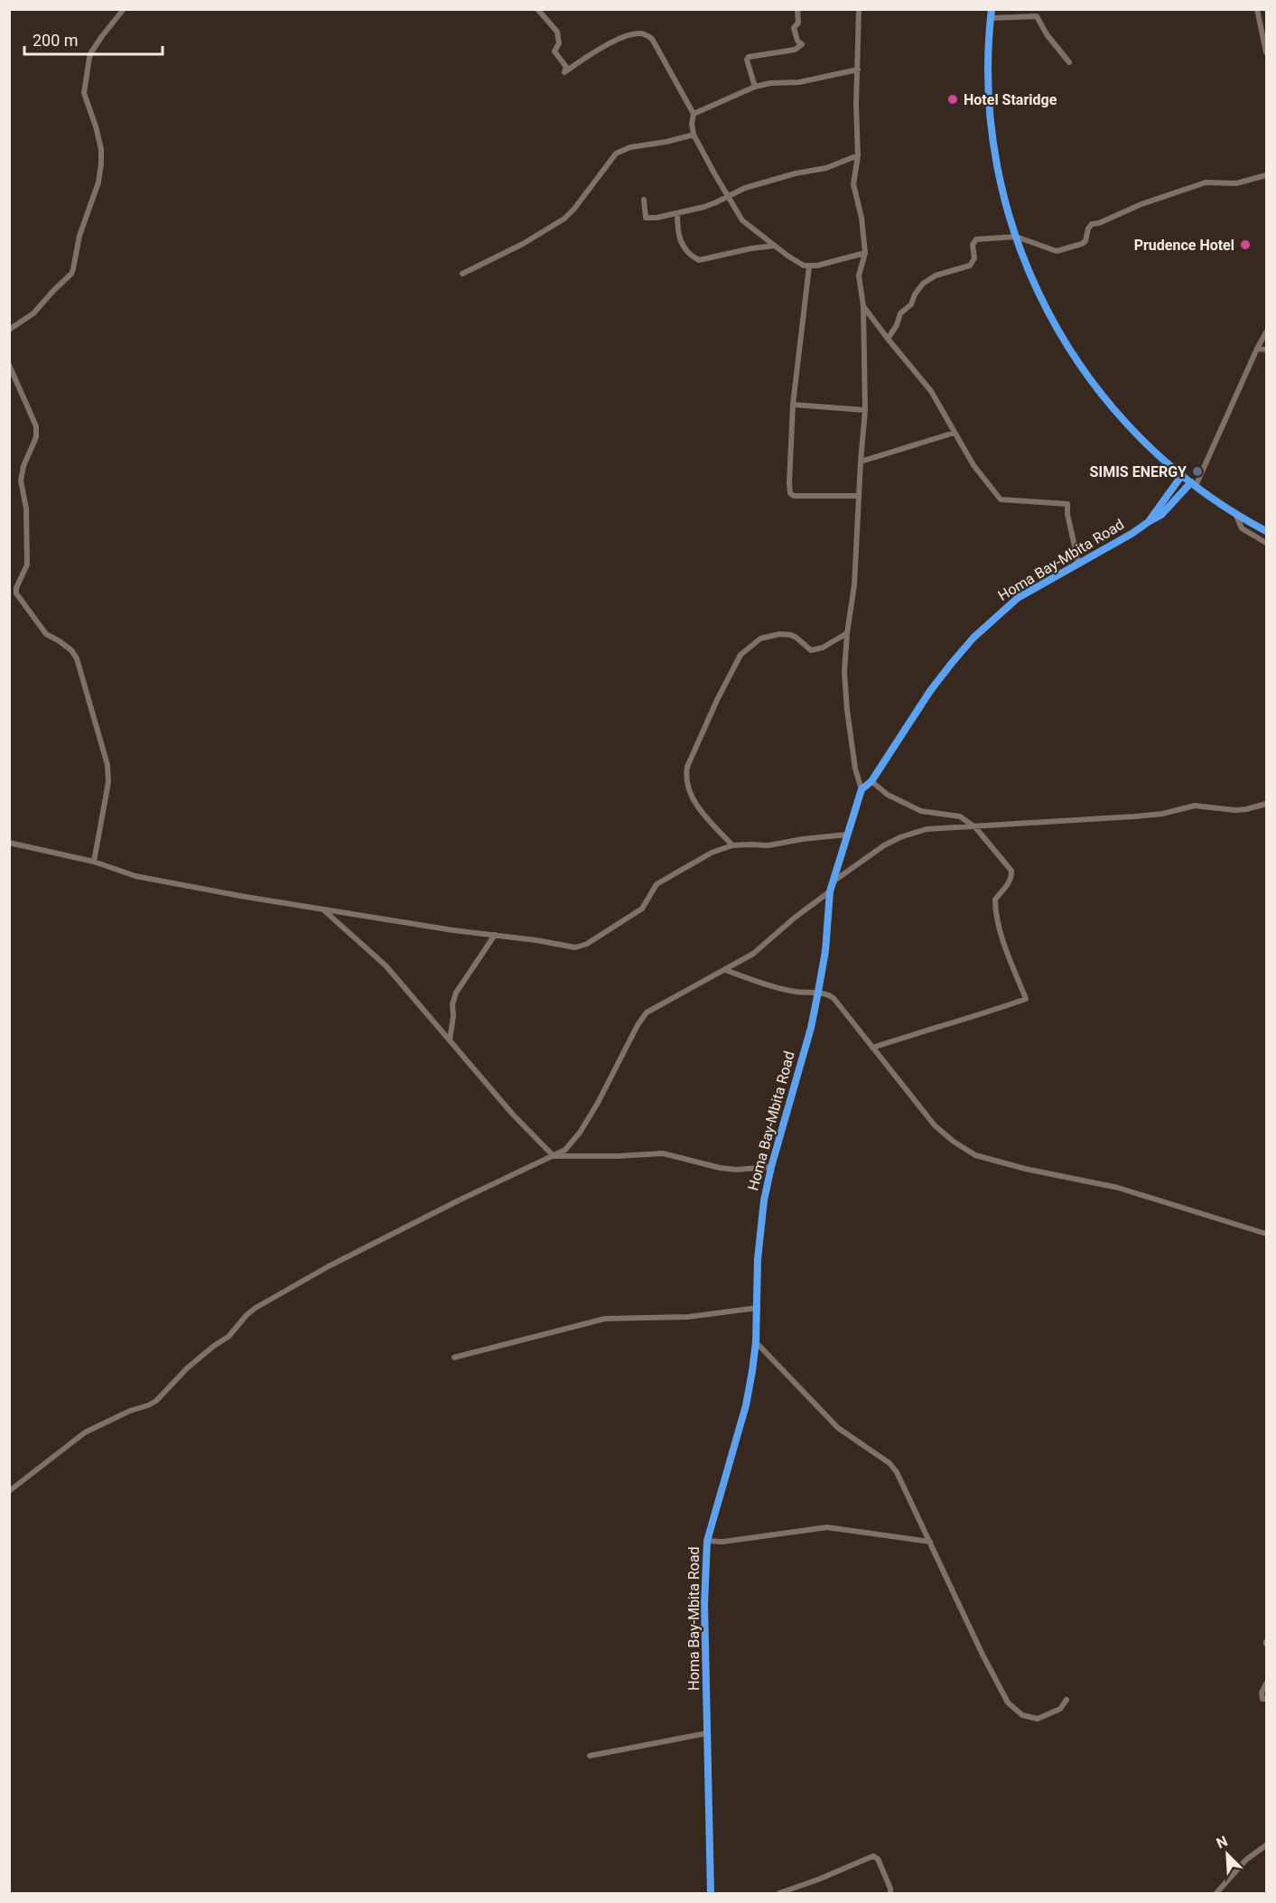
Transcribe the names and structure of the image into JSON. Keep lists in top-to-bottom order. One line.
{"streets":{"highway":["Homa Bay-Mbita Road"]},"places":["Hotel Staridge","Prudence Hotel","SIMIS ENERGY"],"scale_bar":"200 m","north":"top left"}
